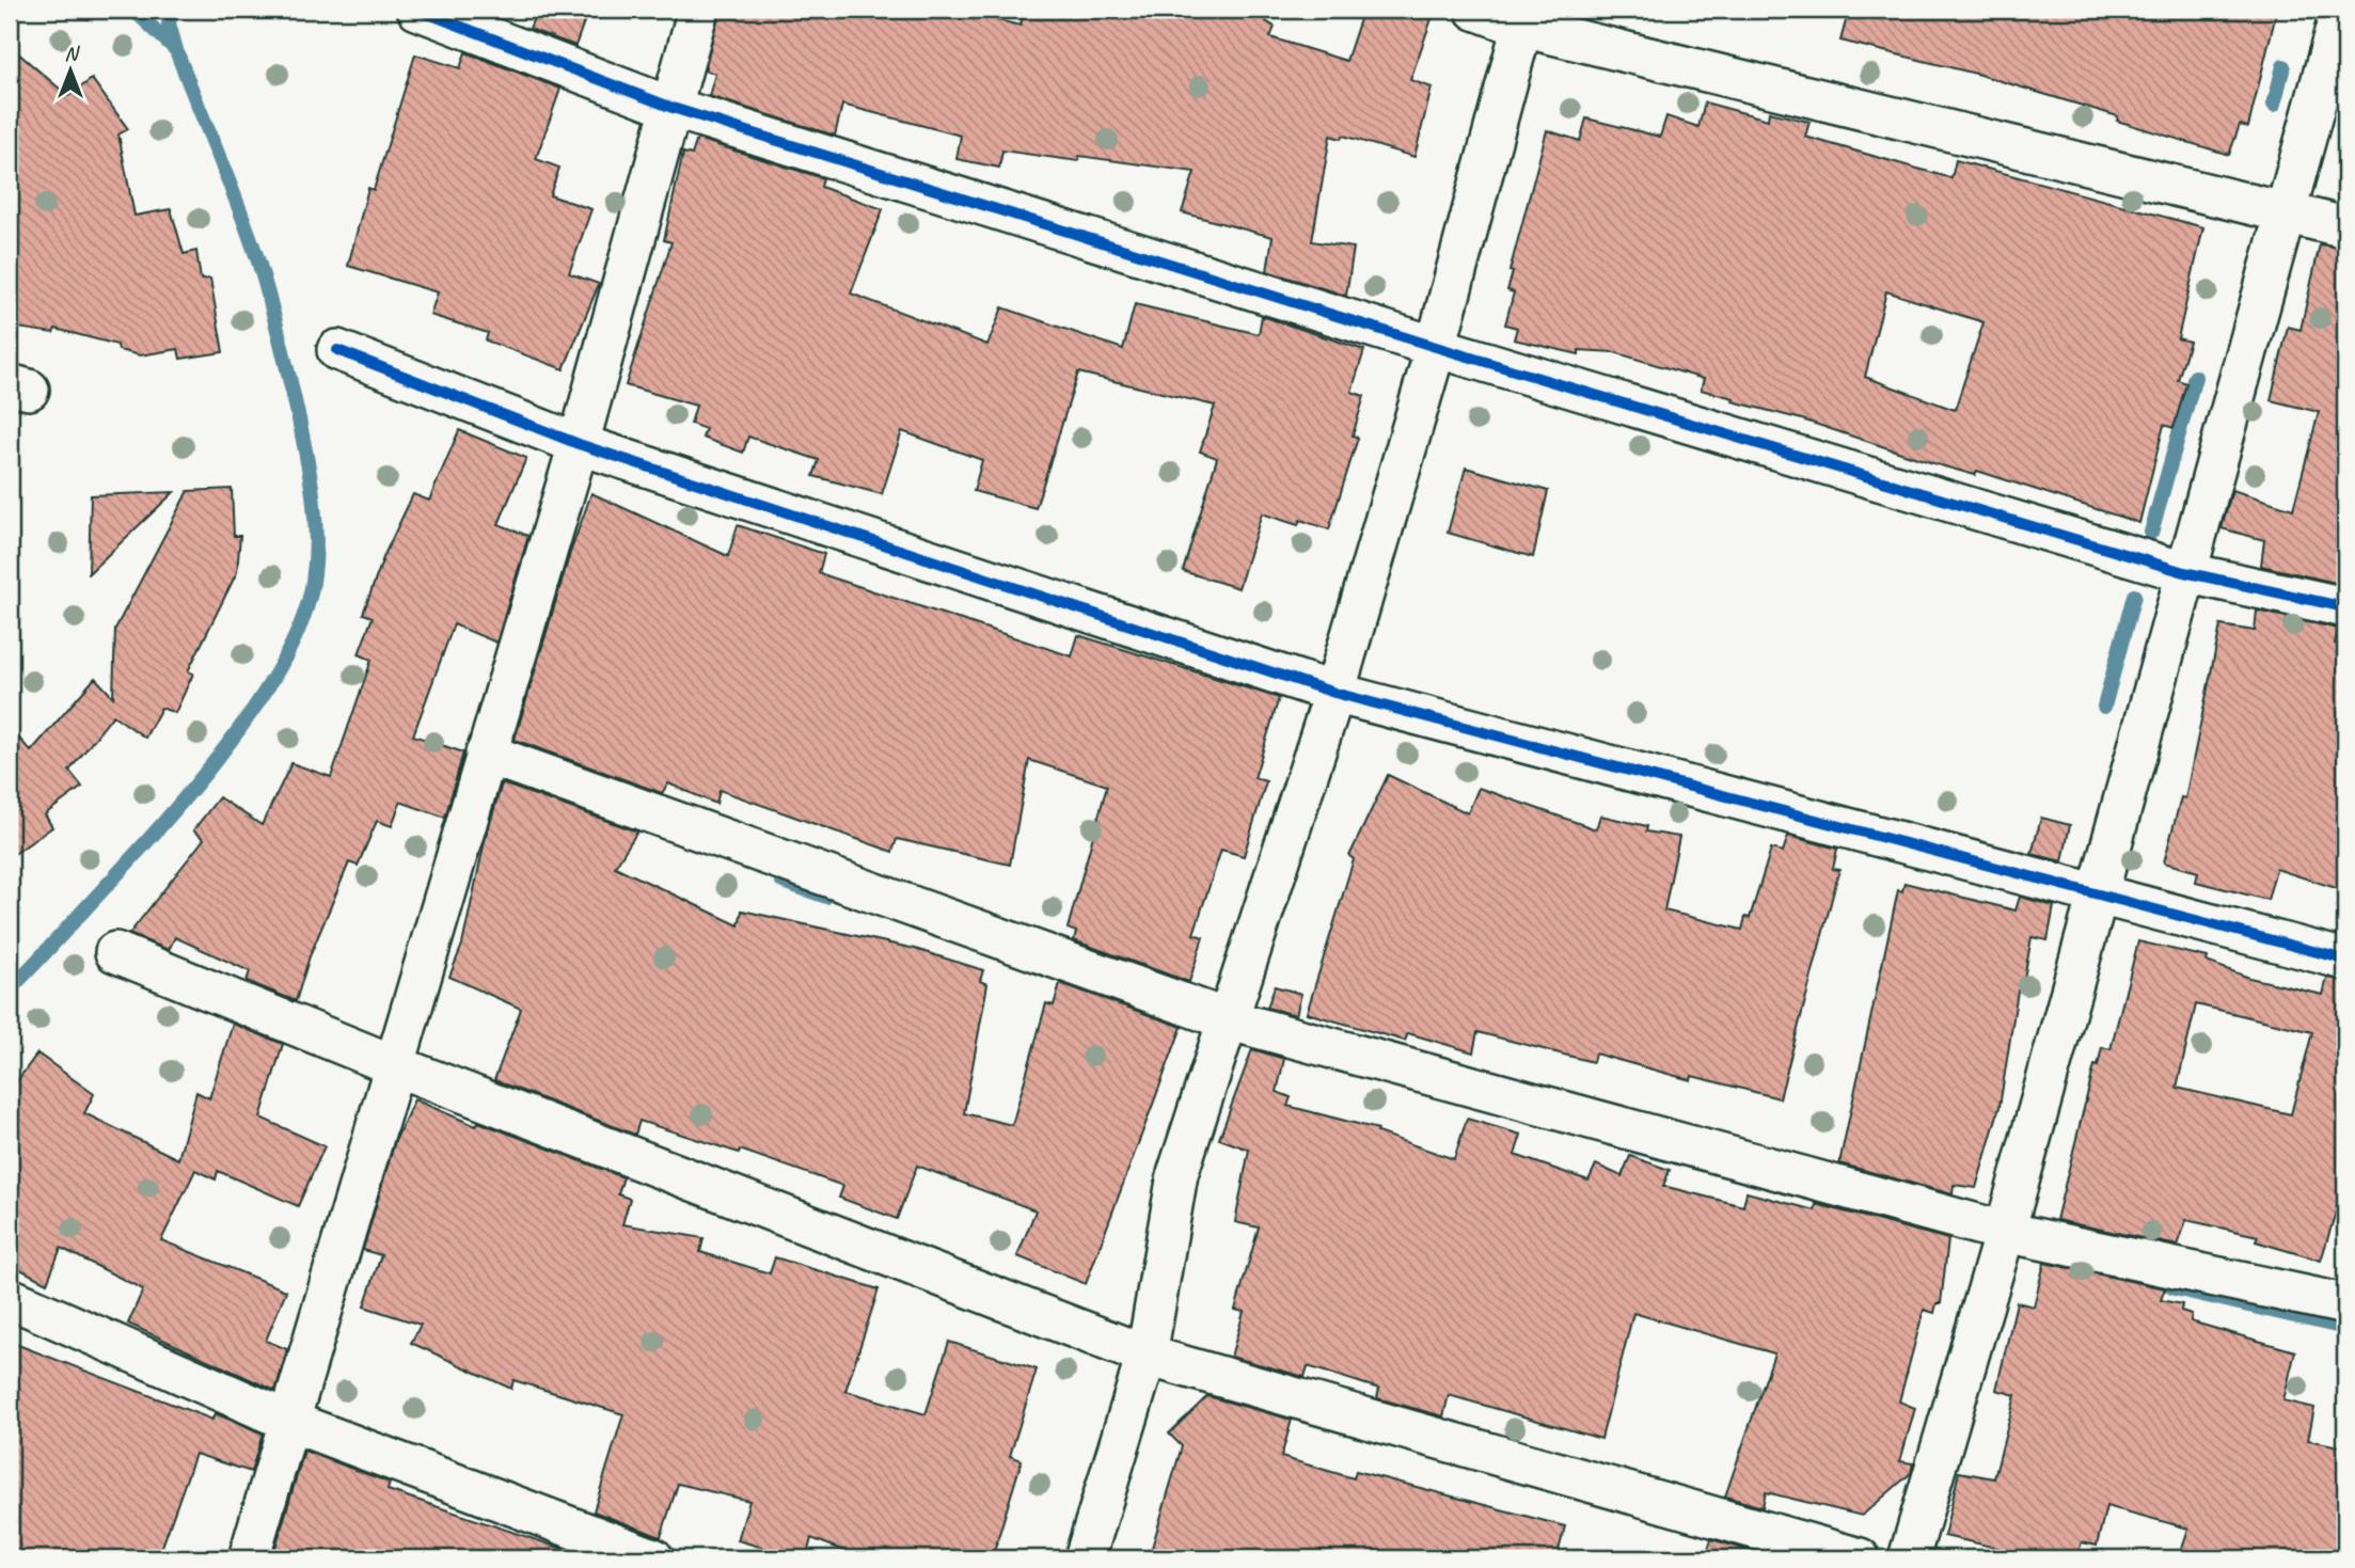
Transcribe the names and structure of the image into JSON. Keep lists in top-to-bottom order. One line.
{"north":"top"}
